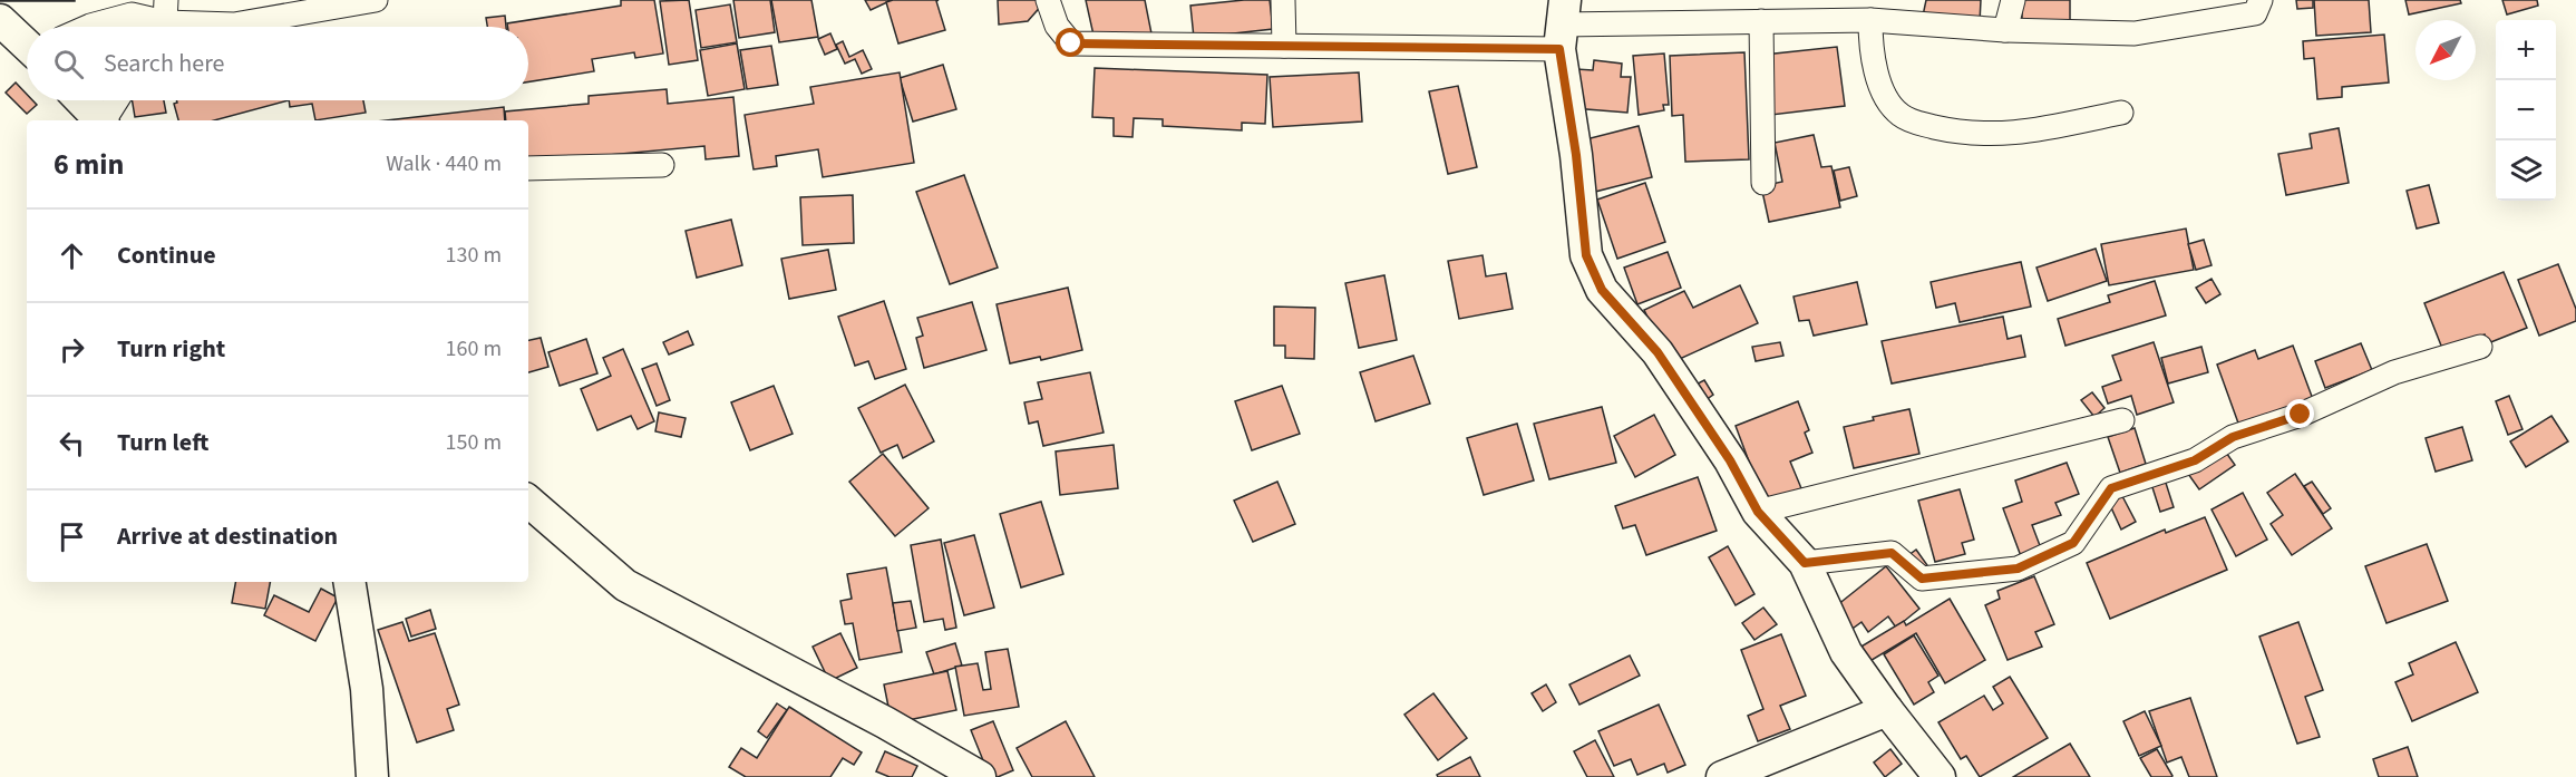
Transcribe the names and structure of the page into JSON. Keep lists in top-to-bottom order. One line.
{"north":"bottom left","page":{"map_buttons":["+","−"],"search":"Search here","heading":["6 min","Walk · 440 m"],"list":[["Continue","130 m"],["Turn right","160 m"],["Turn left","150 m"],"Arrive at destination"]}}
